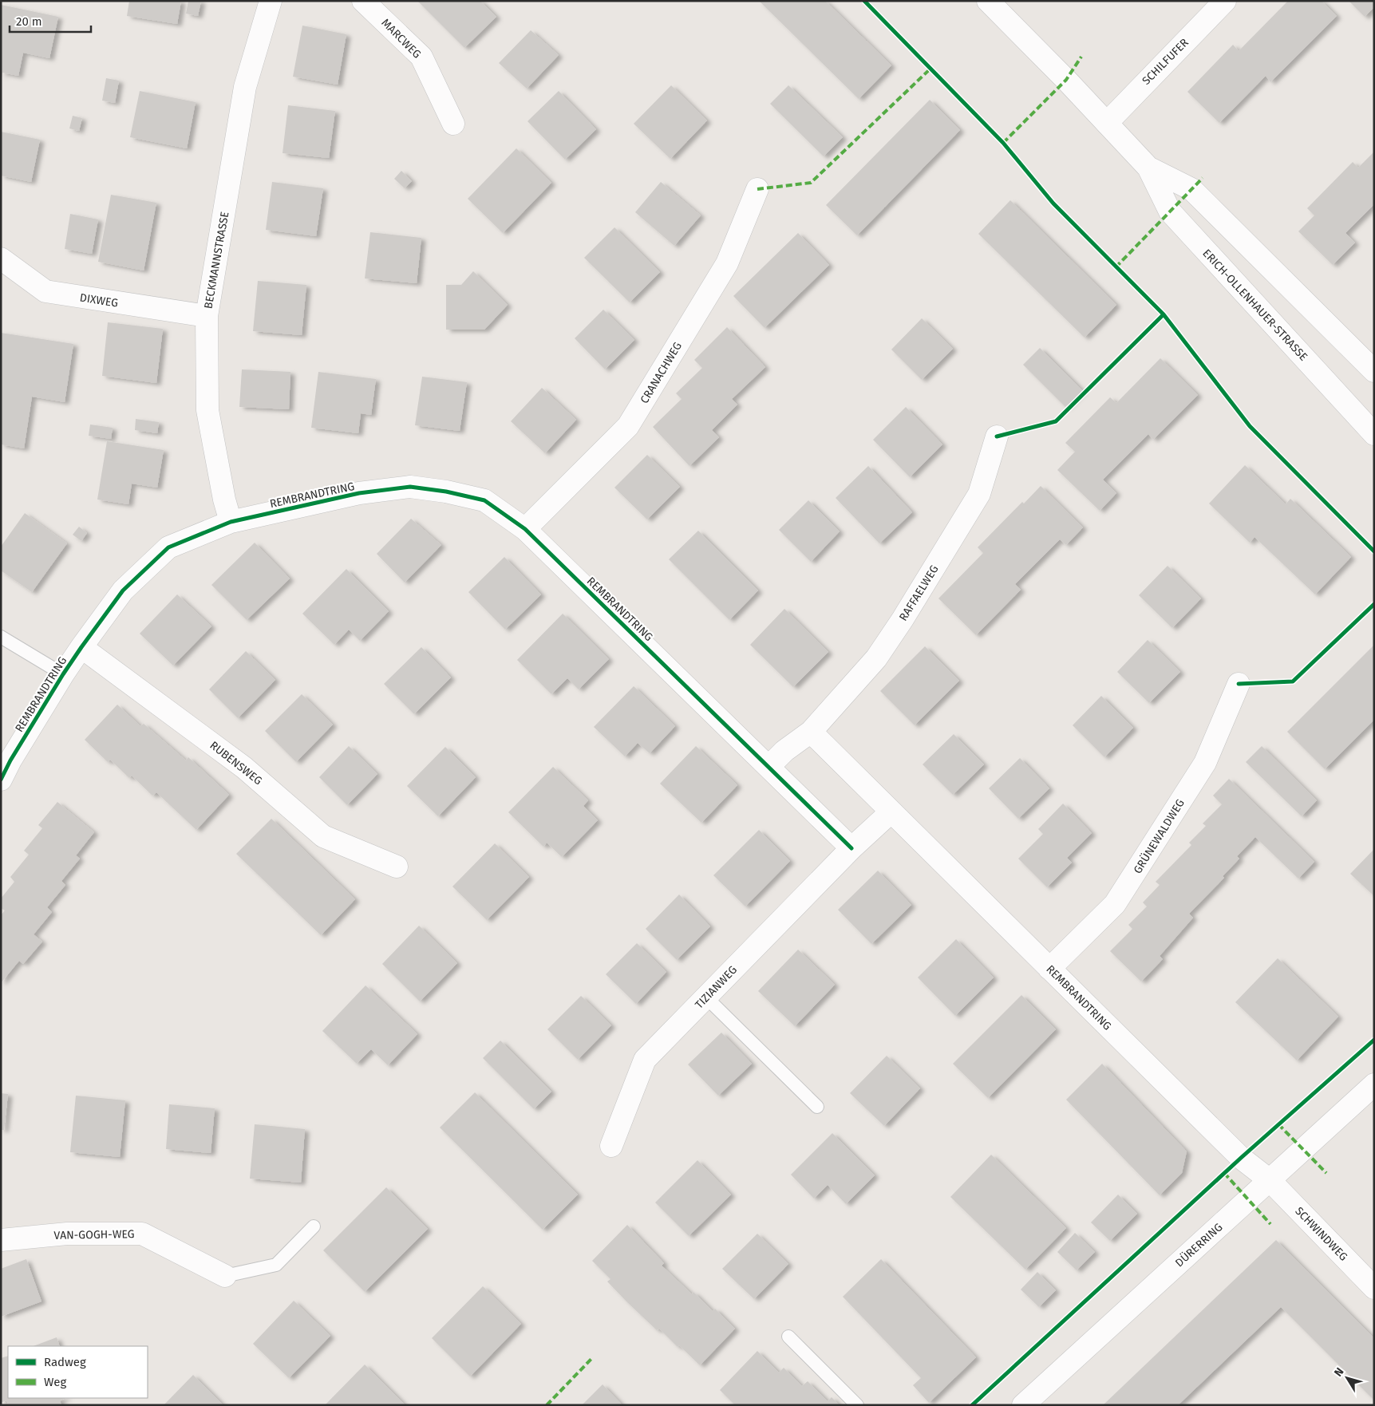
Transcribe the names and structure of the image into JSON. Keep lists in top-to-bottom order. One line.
{"streets":{"street":["MARCWEG","SCHILFUFER","BECKMANNSTRASSE","DIXWEG","ERICH-OLLENHAUER-STRASSE","CRANACHWEG","REMBRANDTRING","RAFFAELWEG","RUBENSWEG","GRÜNEWALDWEG","TIZIANWEG","SCHWINDWEG","VAN-GOGH-WEG","DÜRERRING"]},"crossings":[["SCHILFUFER","ERICH-OLLENHAUER-STRASSE"],["BECKMANNSTRASSE","DIXWEG"],["BECKMANNSTRASSE","REMBRANDTRING"],["CRANACHWEG","REMBRANDTRING"],["REMBRANDTRING","RAFFAELWEG"],["REMBRANDTRING","RUBENSWEG"],["REMBRANDTRING","GRÜNEWALDWEG"],["REMBRANDTRING","TIZIANWEG"],["REMBRANDTRING","SCHWINDWEG"],["REMBRANDTRING","DÜRERRING"],["SCHWINDWEG","DÜRERRING"]],"legend":["Radweg","Weg"],"scale_bar":"20 m","north":"top left"}
